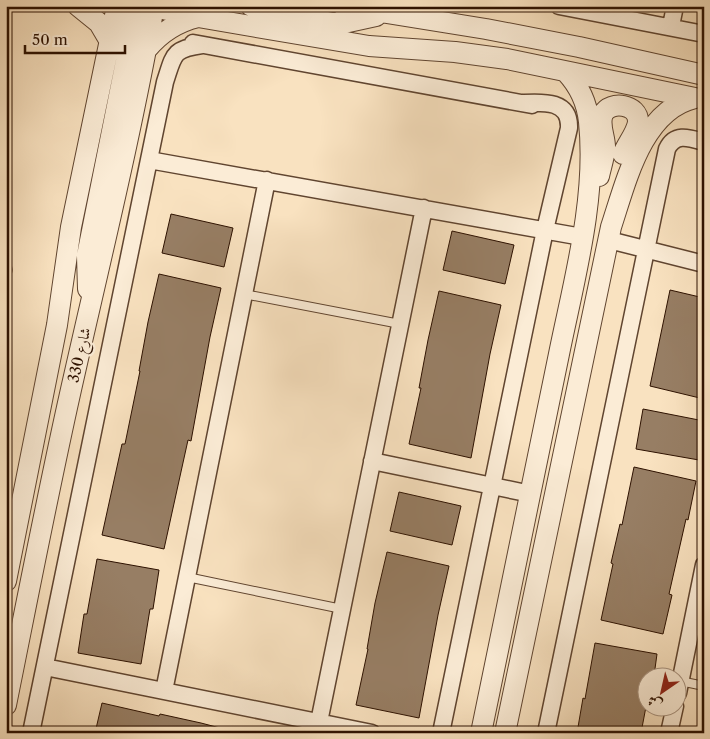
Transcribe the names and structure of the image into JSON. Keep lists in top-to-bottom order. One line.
{"streets":{"street":["شارع 330"]},"scale_bar":"50 m","north":"bottom left"}
